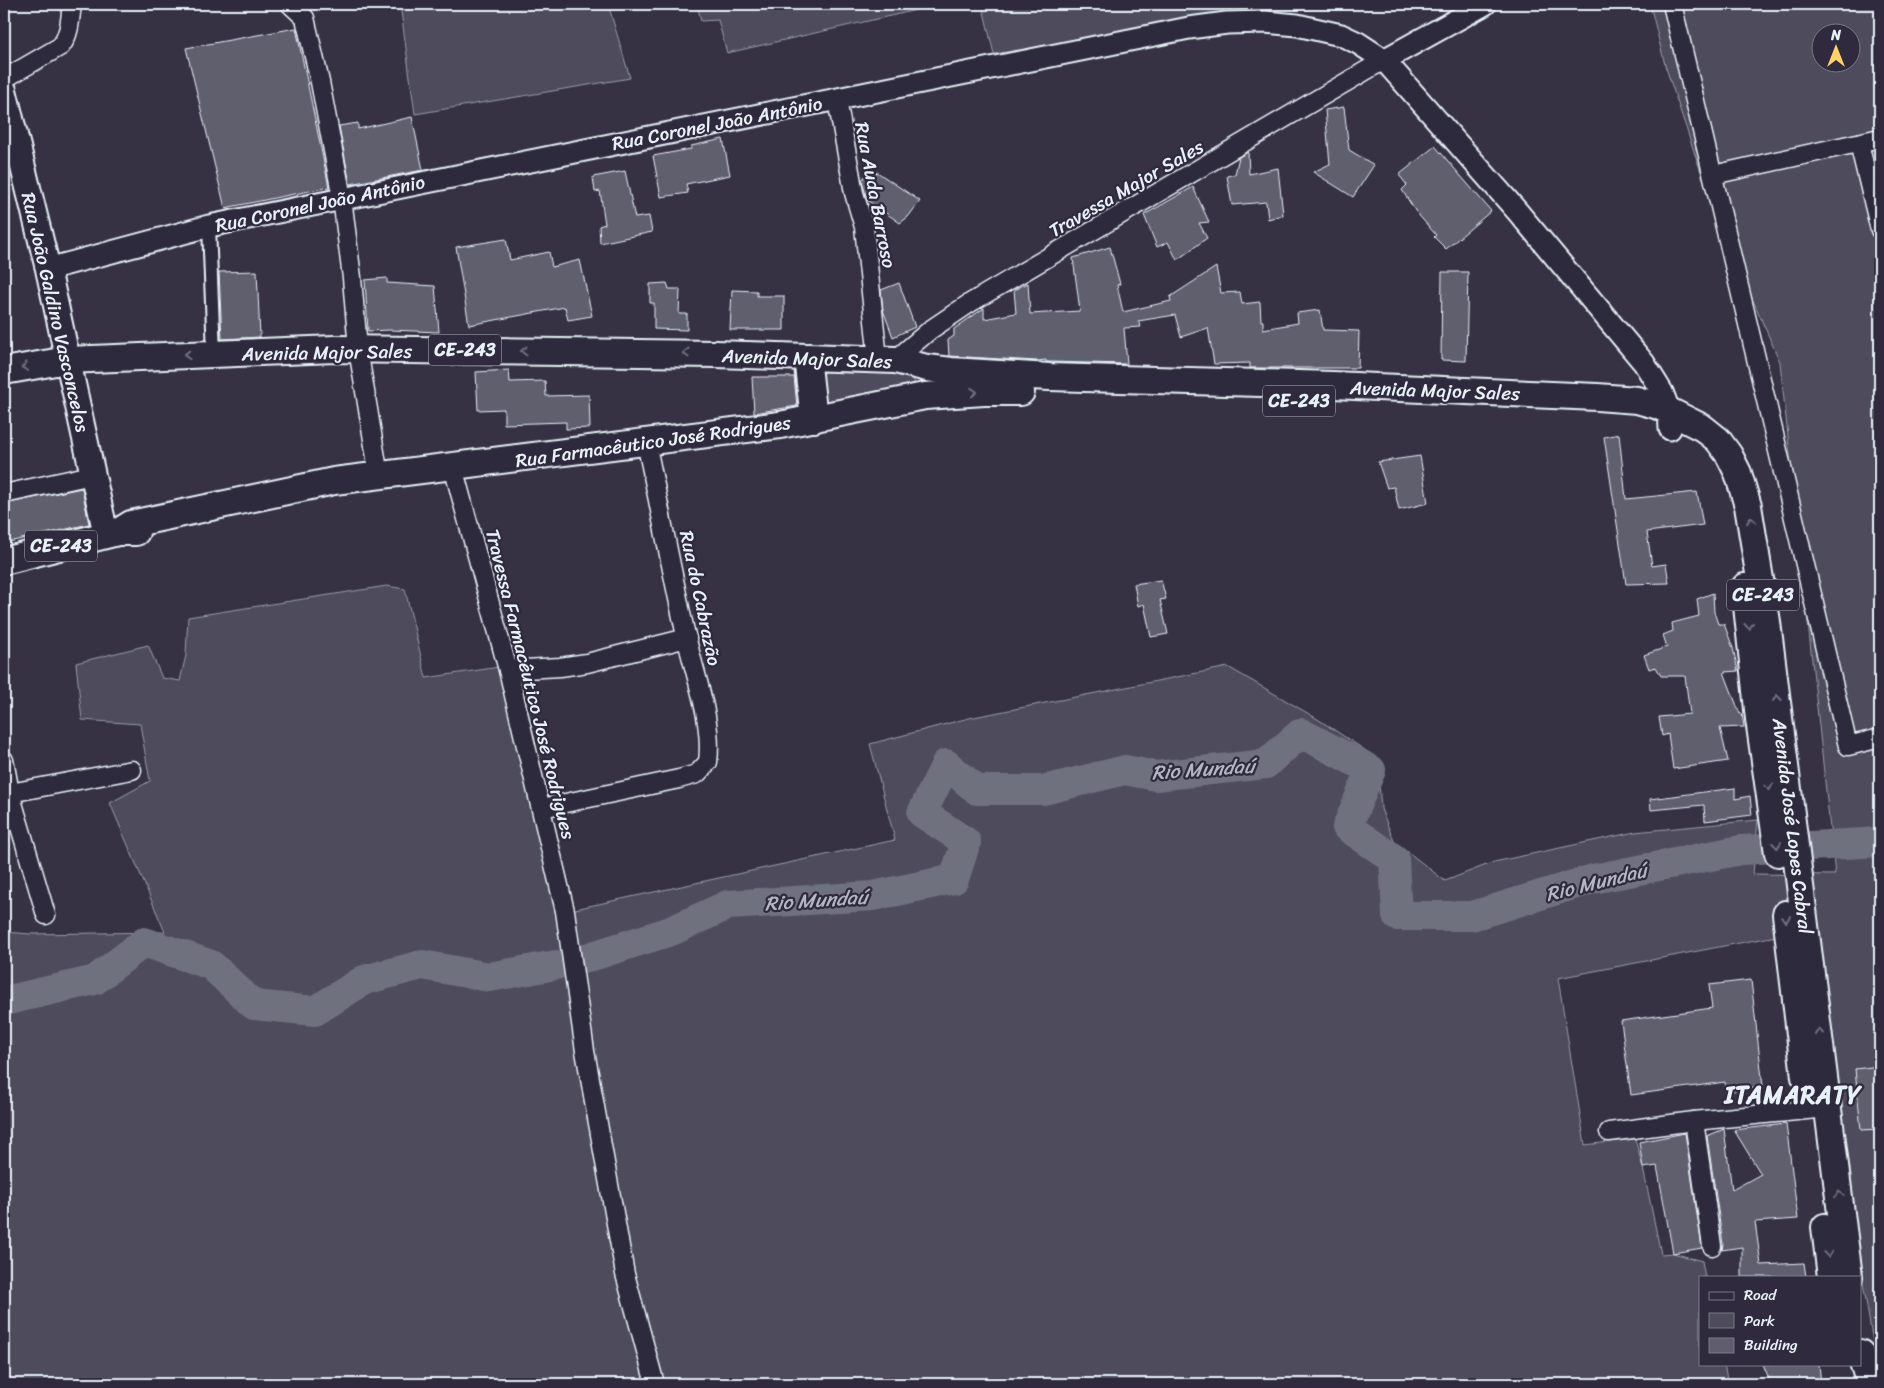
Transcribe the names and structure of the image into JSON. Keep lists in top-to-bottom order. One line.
{"streets":{"main road":["Rua João Galdino Vasconcelos","CE-243","Avenida Major Sales","Rua Farmacêutico José Rodrigues","Avenida José Lopes Cabral"],"street":["Rua Coronel João Antônio","Travessa Major Sales","Rua Auda Barroso","Rua do Cabrazão","Travessa Farmacêutico José Rodrigues"]},"crossings":[["Rua Coronel João Antônio","Travessa Major Sales"],["Rua Coronel João Antônio","Rua Auda Barroso"],["Rua Coronel João Antônio","Rua João Galdino Vasconcelos"],["Rua Coronel João Antônio","Avenida Major Sales"],["Rua Coronel João Antônio","Avenida José Lopes Cabral"],["Travessa Major Sales","Rua Auda Barroso"],["Travessa Major Sales","Avenida Major Sales"],["Rua Auda Barroso","Avenida Major Sales"],["Rua João Galdino Vasconcelos","Avenida Major Sales"],["Rua João Galdino Vasconcelos","Rua Farmacêutico José Rodrigues"],["Avenida Major Sales","Rua Farmacêutico José Rodrigues"],["Avenida Major Sales","Avenida José Lopes Cabral"],["Rua Farmacêutico José Rodrigues","Rua do Cabrazão"],["Rua Farmacêutico José Rodrigues","Travessa Farmacêutico José Rodrigues"],["Rua do Cabrazão","Travessa Farmacêutico José Rodrigues"]],"districts":["ITAMARATY"],"water":["Rio Mundaú"],"legend":["Road","Park","Building"],"north":"top"}
